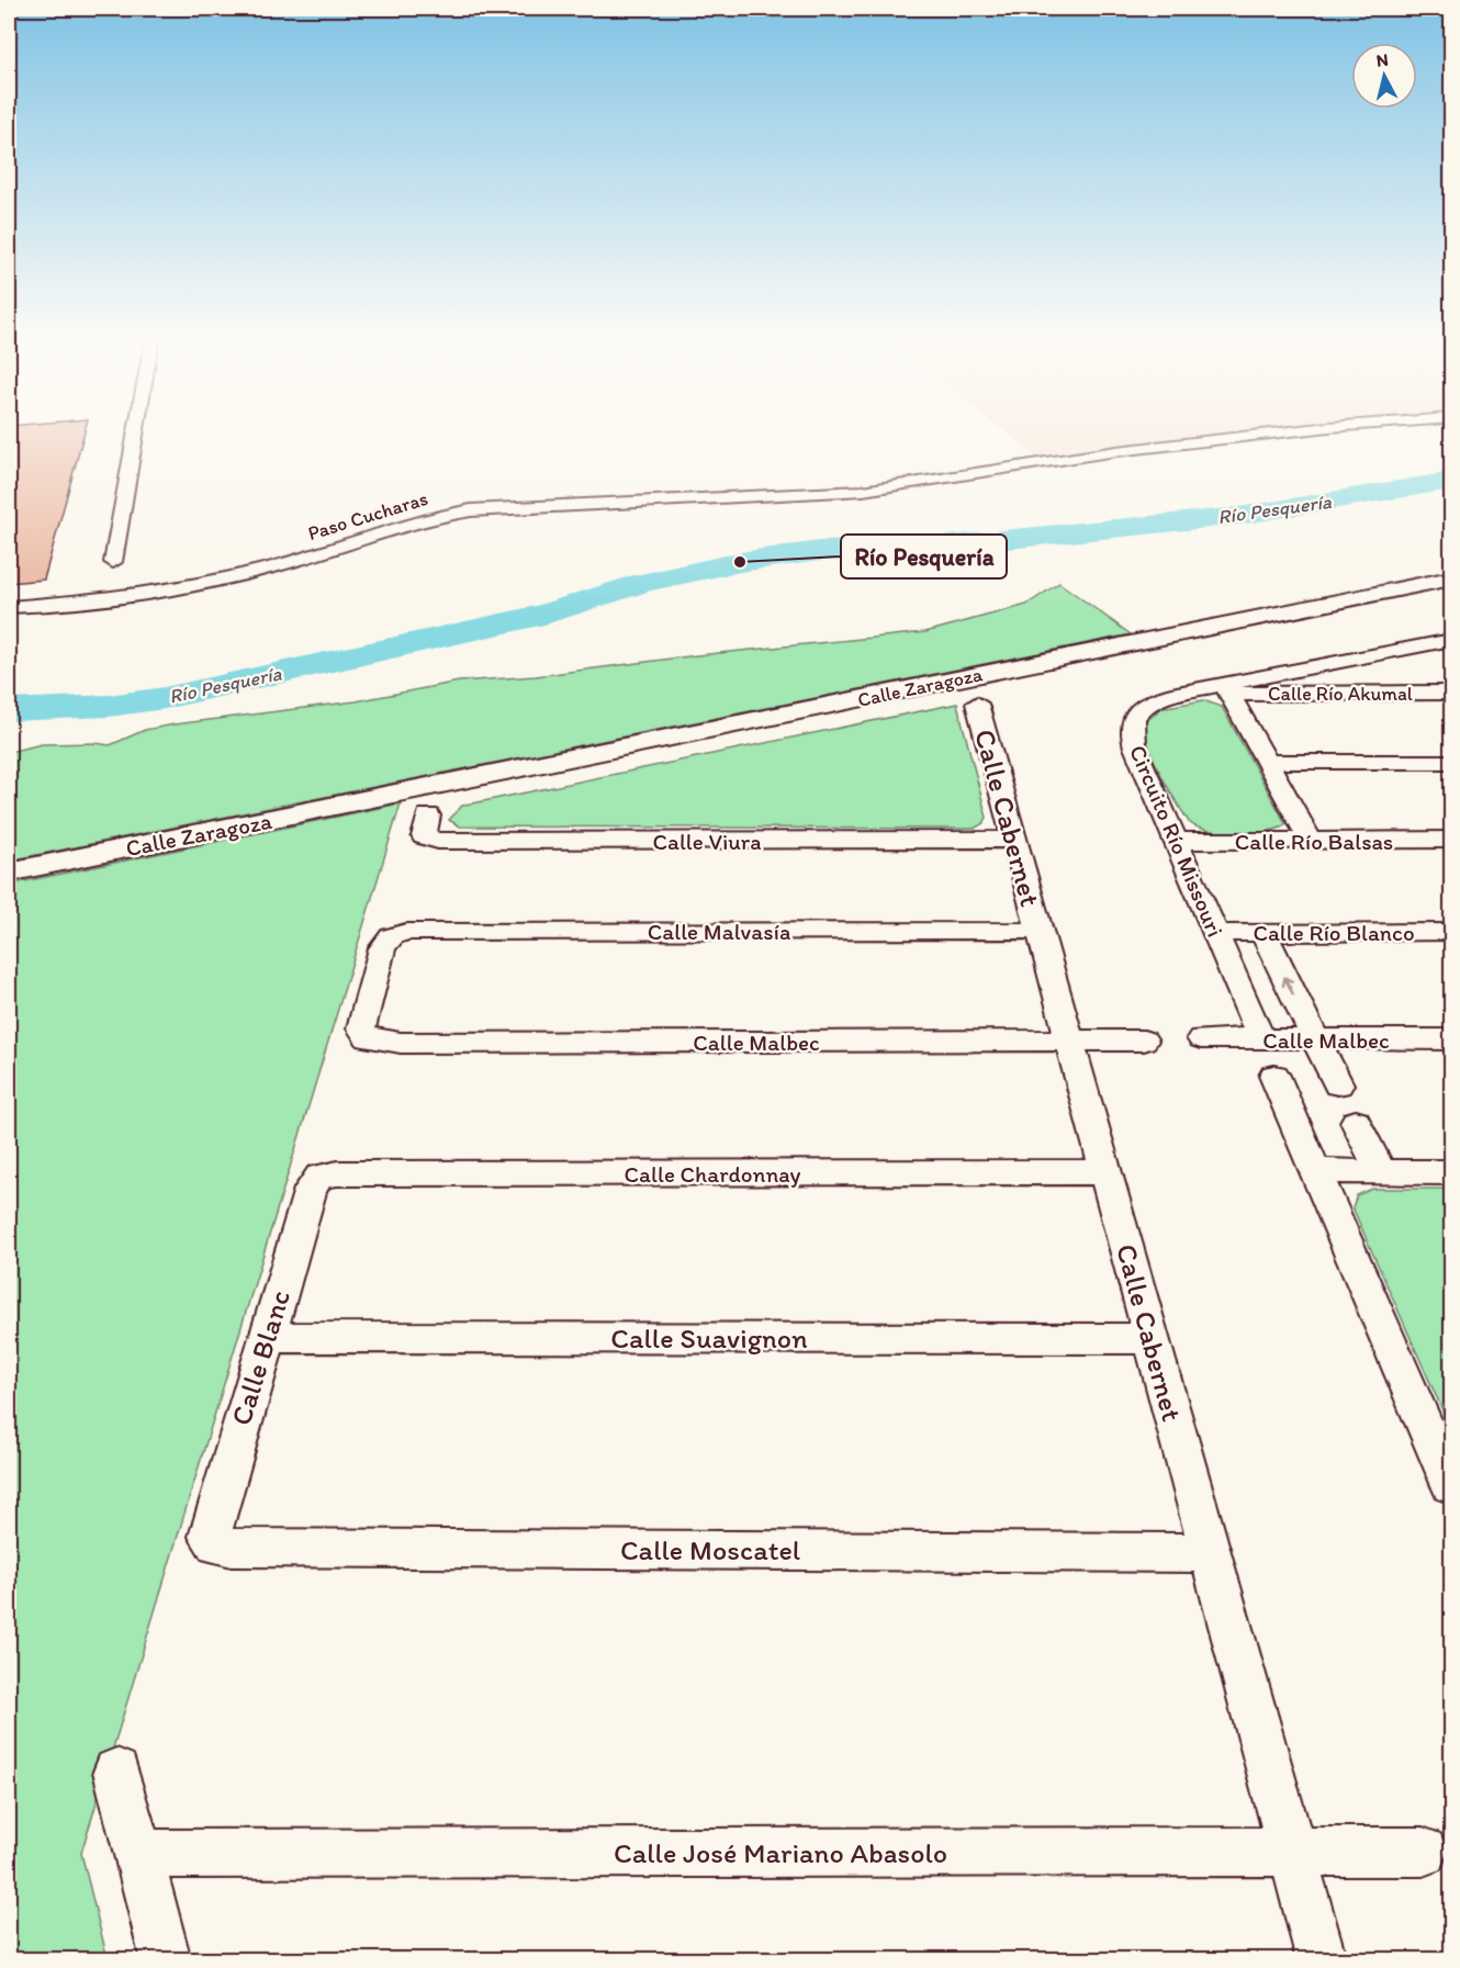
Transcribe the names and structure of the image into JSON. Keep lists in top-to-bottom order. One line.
{"streets":{"street":["Paso Cucharas","Calle Zaragoza","Calle Río Akumal","Calle Cabernet","Calle Viura","Circuito Río Missouri","Calle Río Balsas","Calle Malvasía","Calle Río Blanco","Calle Malbec","Calle Chardonnay","Calle Suavignon","Calle Blanc","Calle Moscatel","Calle José Mariano Abasolo"]},"crossings":[["Calle Zaragoza","Calle Cabernet"],["Calle Río Akumal","Circuito Río Missouri"],["Calle Cabernet","Calle Viura"],["Calle Cabernet","Calle Malvasía"],["Calle Cabernet","Calle Malbec"],["Calle Cabernet","Calle Chardonnay"],["Calle Cabernet","Calle Suavignon"],["Calle Cabernet","Calle Moscatel"],["Calle Cabernet","Calle José Mariano Abasolo"],["Circuito Río Missouri","Calle Río Balsas"],["Circuito Río Missouri","Calle Río Blanco"],["Circuito Río Missouri","Calle Malbec"],["Calle Malvasía","Calle Malbec"],["Calle Chardonnay","Calle Blanc"],["Calle Suavignon","Calle Blanc"],["Calle Blanc","Calle Moscatel"]],"water":["Río Pesquería"],"places":["Río Pesquería"],"north":"top"}
